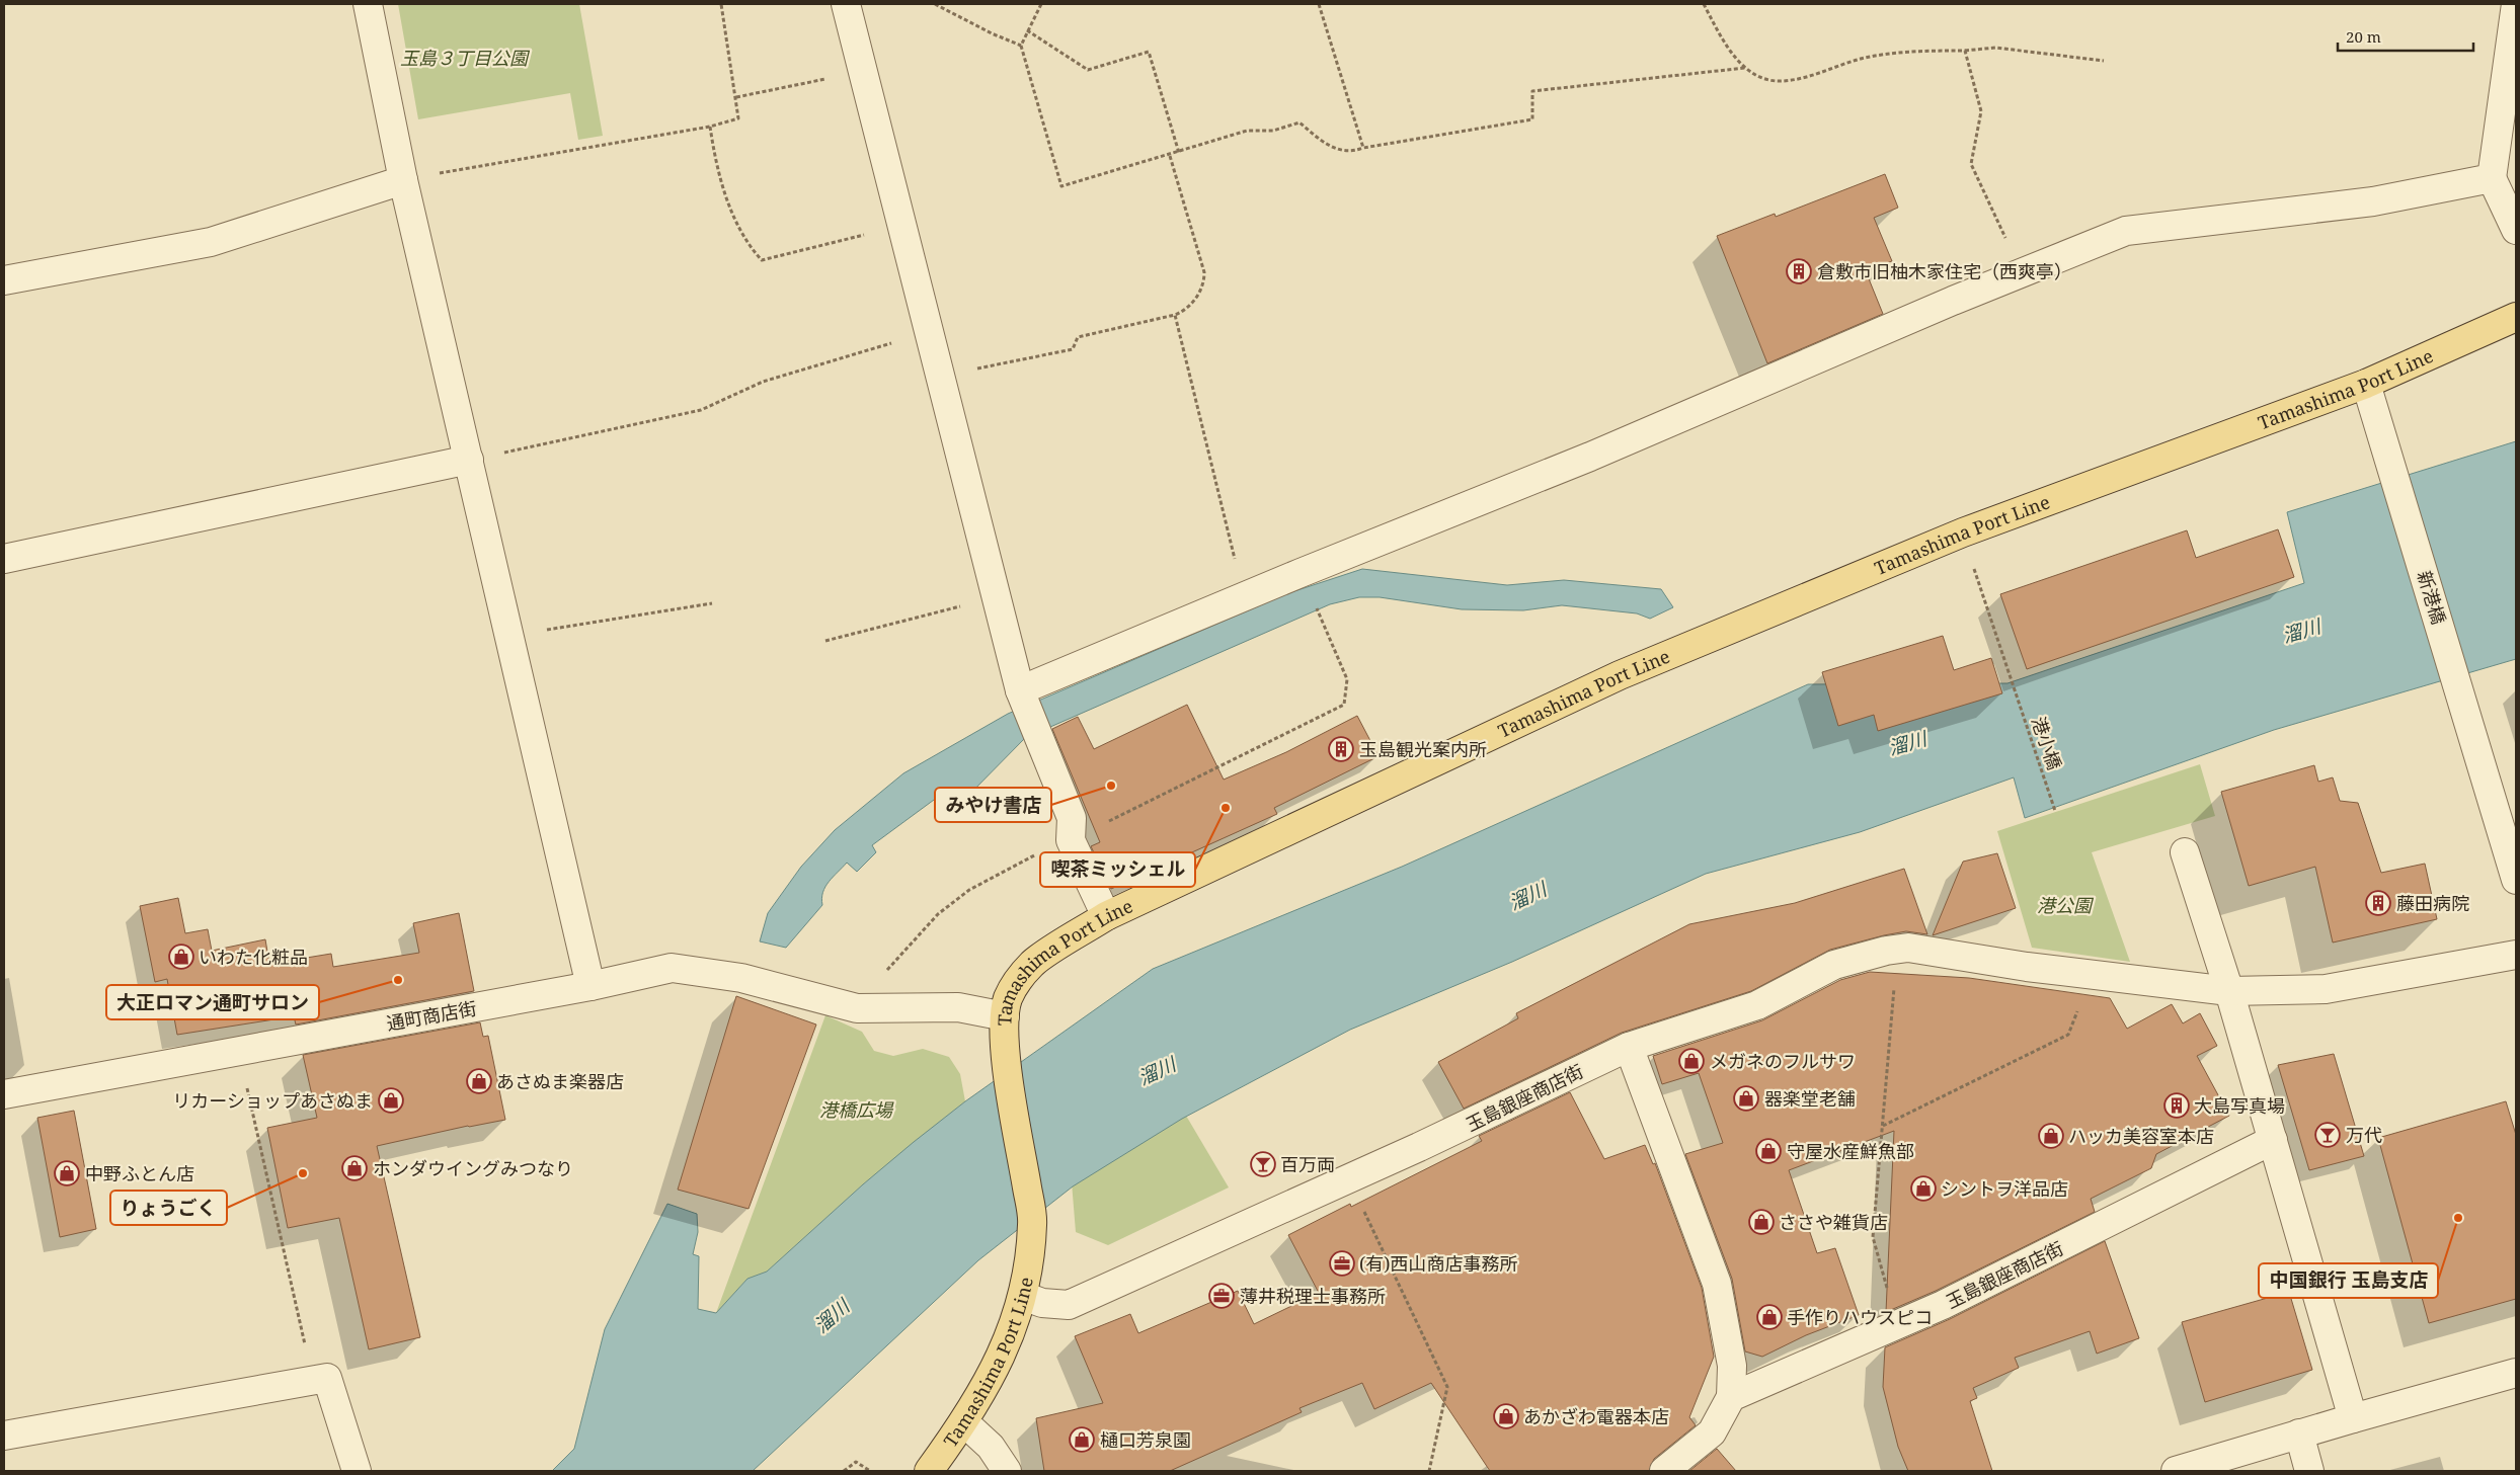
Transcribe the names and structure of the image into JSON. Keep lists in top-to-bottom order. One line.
{"streets":{"main road":["Tamashima Port Line"],"street":["新港橋","通町商店街","玉島銀座商店街"],"path":["港小橋"]},"crossings":[["Tamashima Port Line","新港橋"],["Tamashima Port Line","港小橋"],["Tamashima Port Line","通町商店街"],["Tamashima Port Line","玉島銀座商店街"]],"water":["溜川"],"parks":["玉島３丁目公園","港公園","港橋広場"],"places":{"building":["倉敷市旧柚木家住宅（西爽亭）","玉島観光案内所","藤田病院","大島写真場"],"other":["みやけ書店","喫茶ミッシェル","大正ロマン通町サロン","りょうごく","中国銀行 玉島支店"],"shop":["いわた化粧品","メガネのフルサワ","あさぬま楽器店","器楽堂老舗","リカーショップあさぬま","ハッカ美容室本店","守屋水産鮮魚部","ホンダウイングみつなり","中野ふとん店","シントヲ洋品店","ささや雑貨店","手作りハウスピコ","あかざわ電器本店","樋口芳泉園"],"bar":["万代","百万両"],"office":["(有)西山商店事務所","薄井税理士事務所"]},"scale_bar":"20 m"}
